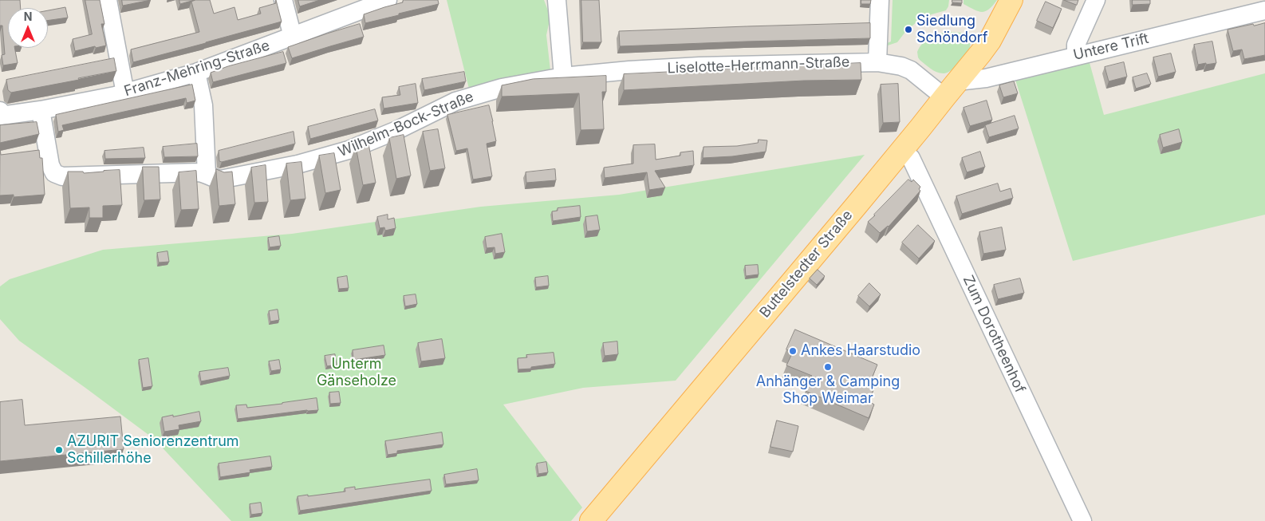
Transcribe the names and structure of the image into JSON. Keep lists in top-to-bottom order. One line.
{"streets":{"main road":["Buttelstedter Straße"],"street":["Untere Trift","Liselotte-Herrmann-Straße","Franz-Mehring-Straße","Wilhelm-Bock-Straße","Zum Dorotheenhof"]},"crossings":[["Untere Trift","Liselotte-Herrmann-Straße"],["Untere Trift","Buttelstedter Straße"],["Liselotte-Herrmann-Straße","Wilhelm-Bock-Straße"],["Liselotte-Herrmann-Straße","Buttelstedter Straße"],["Franz-Mehring-Straße","Wilhelm-Bock-Straße"],["Buttelstedter Straße","Zum Dorotheenhof"]],"parks":["Unterm Gänseholze"],"places":["Siedlung Schöndorf","Ankes Haarstudio","Anhänger & Camping Shop Weimar","AZURIT Seniorenzentrum Schillerhöhe"],"north":"top"}
